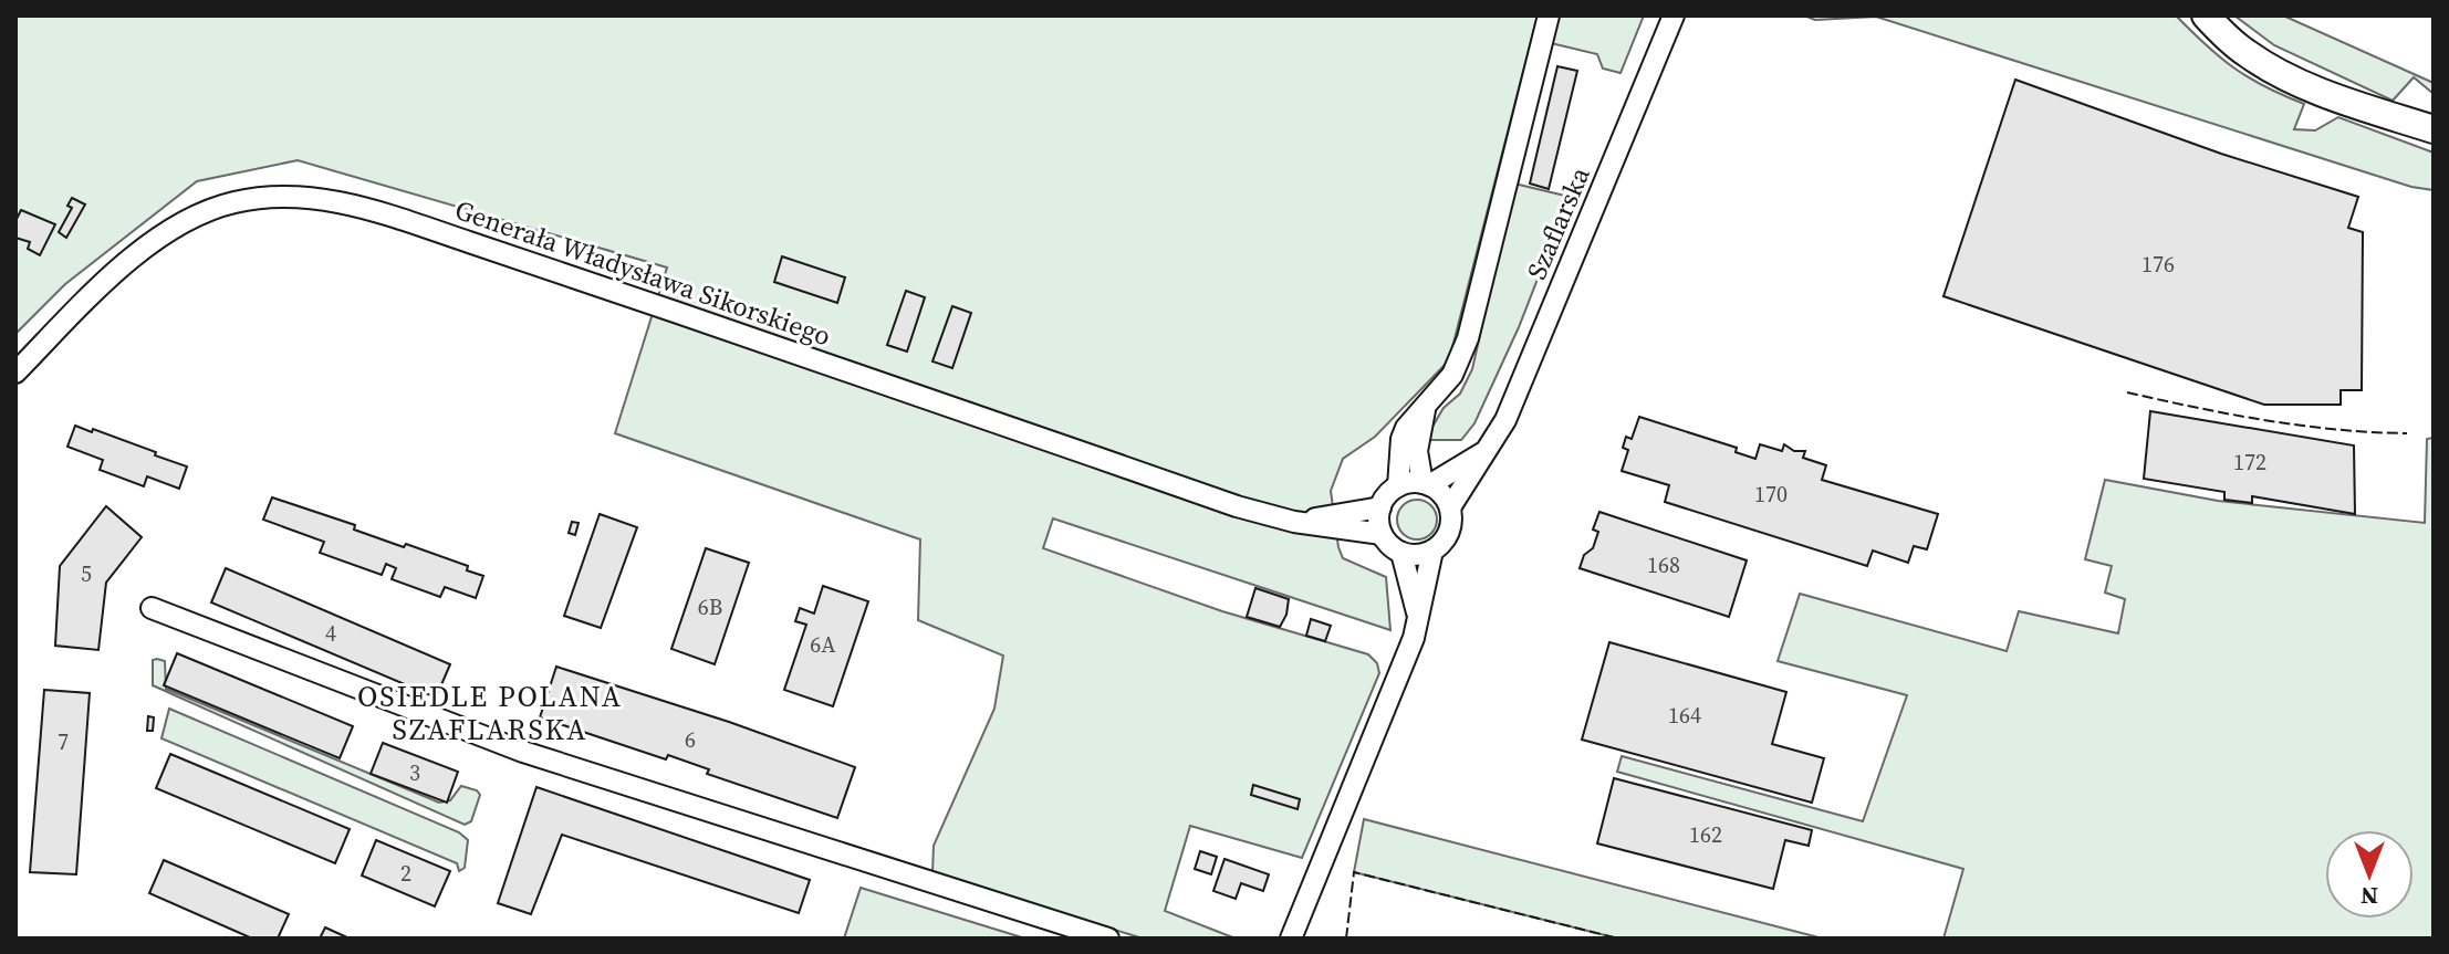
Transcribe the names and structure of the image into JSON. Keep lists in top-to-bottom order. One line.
{"streets":{"street":["Szaflarska","Generała Władysława Sikorskiego"]},"crossings":[["Szaflarska","Generała Władysława Sikorskiego"]],"districts":["OSIEDLE POLANA SZAFLARSKA"],"house_numbers":["176","172","170","168","5","6B","4","6A","164","6","7","3","162","2"],"north":"bottom"}
